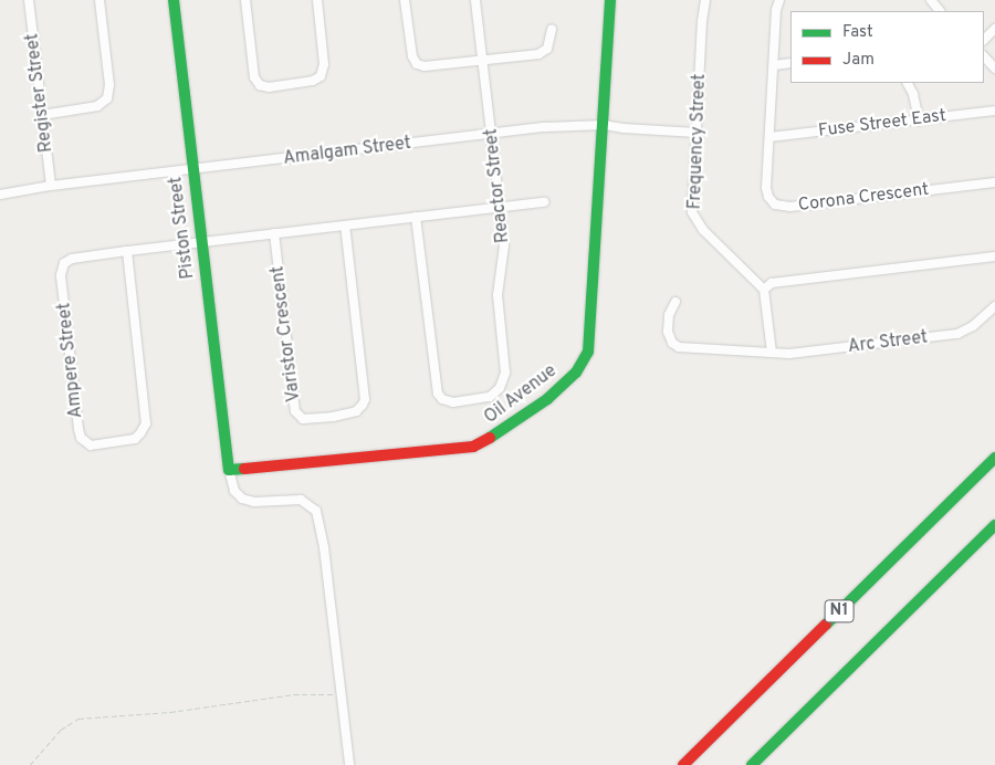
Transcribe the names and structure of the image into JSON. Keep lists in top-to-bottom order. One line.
{"streets":{"main road":["Piston Street","Oil Avenue","N1"],"street":["Register Street","Fuse Street East","Frequency Street","Amalgam Street","Reactor Street","Corona Crescent","Varistor Crescent","Arc Street","Ampere Street"]},"crossings":[["Register Street","Amalgam Street"],["Fuse Street East","Corona Crescent"],["Frequency Street","Amalgam Street"],["Amalgam Street","Reactor Street"],["Amalgam Street","Piston Street"],["Amalgam Street","Oil Avenue"],["Reactor Street","Ampere Street"],["Piston Street","Ampere Street"],["Piston Street","Oil Avenue"],["Varistor Crescent","Ampere Street"]],"legend":["Fast","Jam"]}
